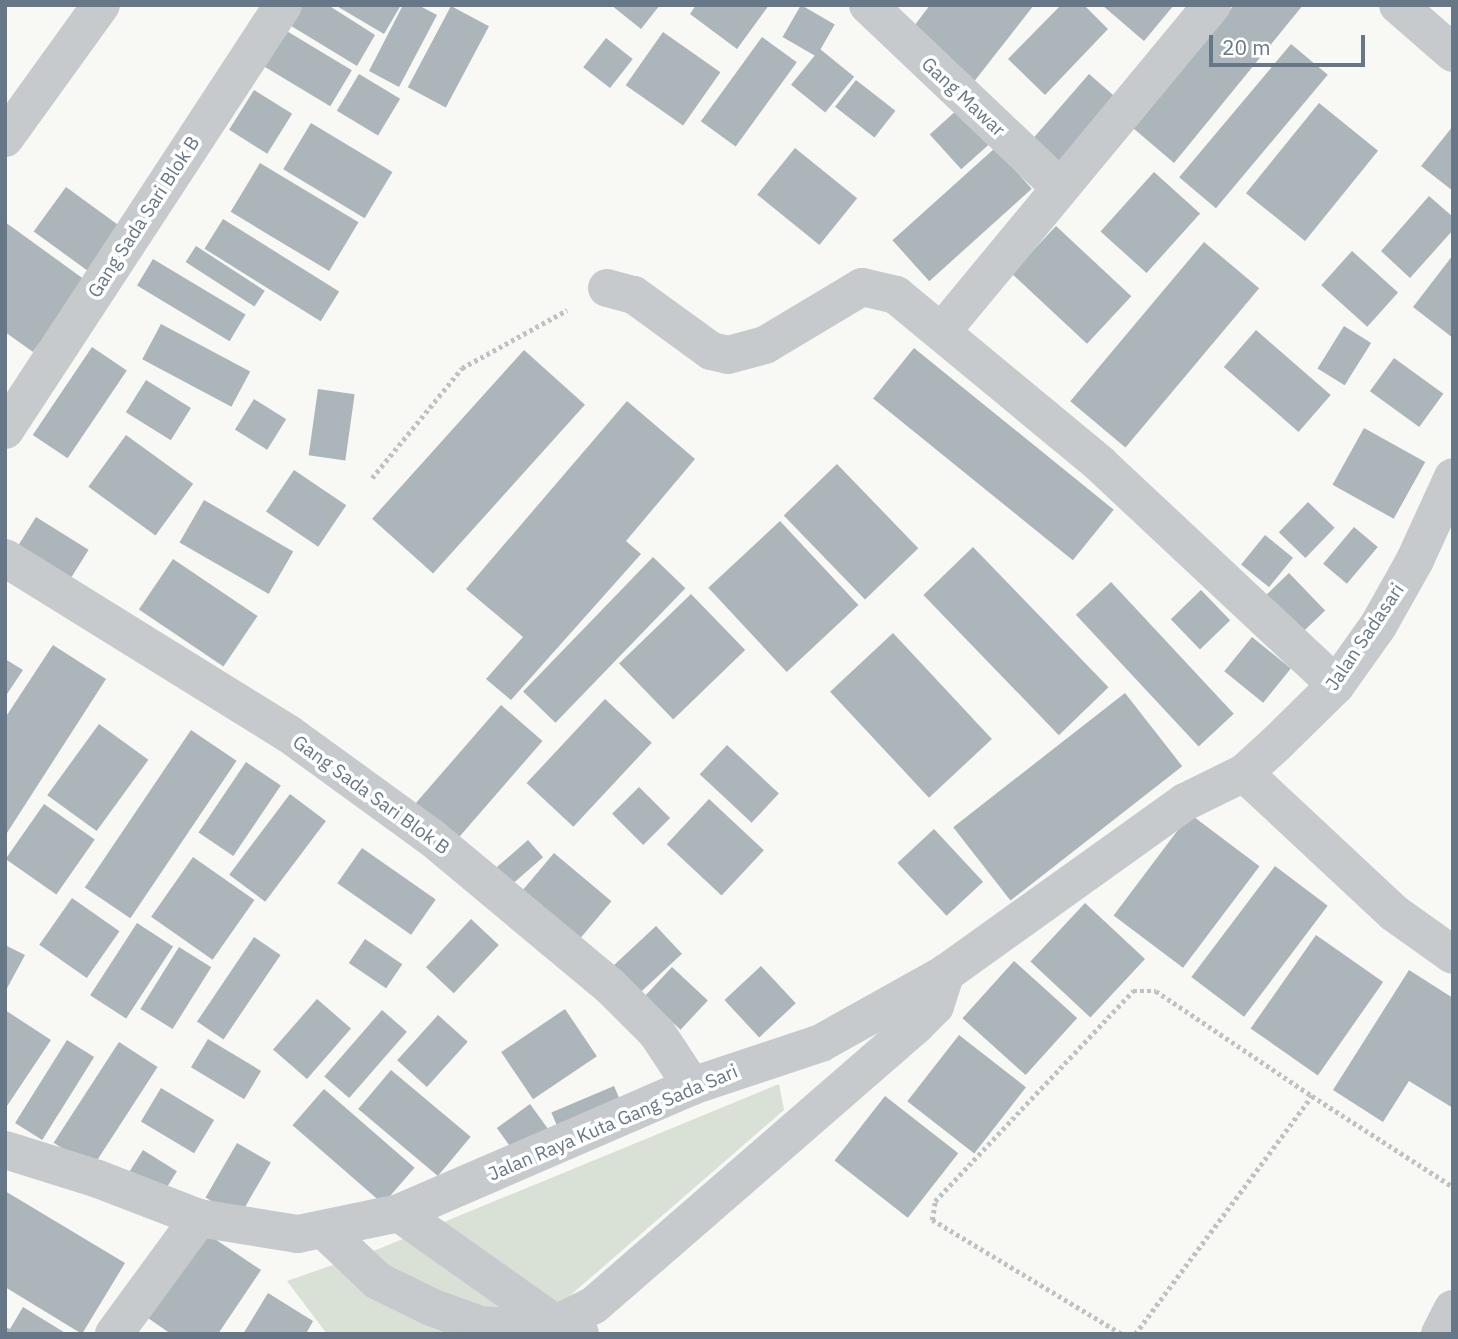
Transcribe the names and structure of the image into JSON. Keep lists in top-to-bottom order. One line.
{"streets":{"street":["Gang Mawar","Gang Sada Sari Blok B","Jalan Sadasari","Jalan Raya Kuta Gang Sada Sari"]},"crossings":[["Gang Sada Sari Blok B","Jalan Raya Kuta Gang Sada Sari"],["Jalan Sadasari","Jalan Raya Kuta Gang Sada Sari"]],"scale_bar":"20 m"}
